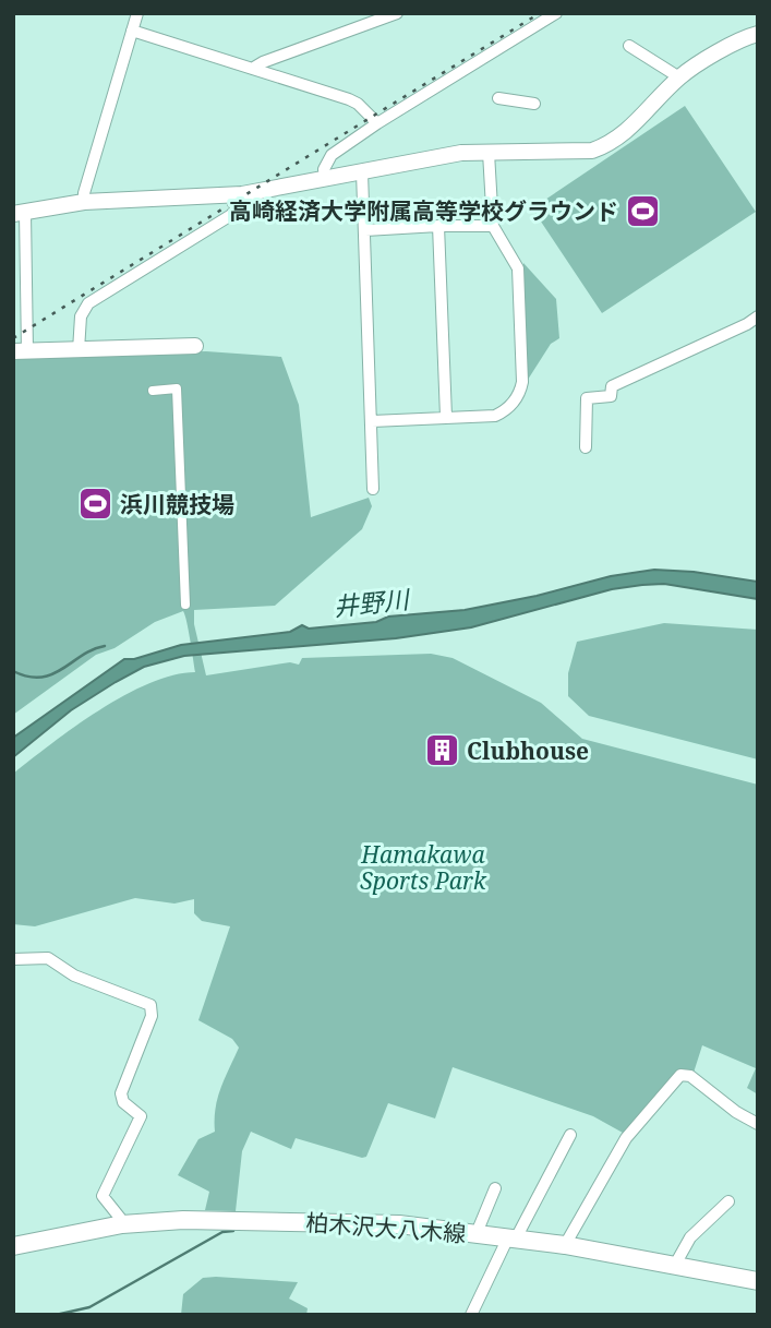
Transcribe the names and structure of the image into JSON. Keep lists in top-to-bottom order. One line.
{"streets":{"main road":["柏木沢大八木線"]},"water":["井野川"],"parks":["Hamakawa Sports Park"],"places":{"sports":["高崎経済大学附属高等学校グラウンド","浜川競技場"],"building":["Clubhouse"]}}
